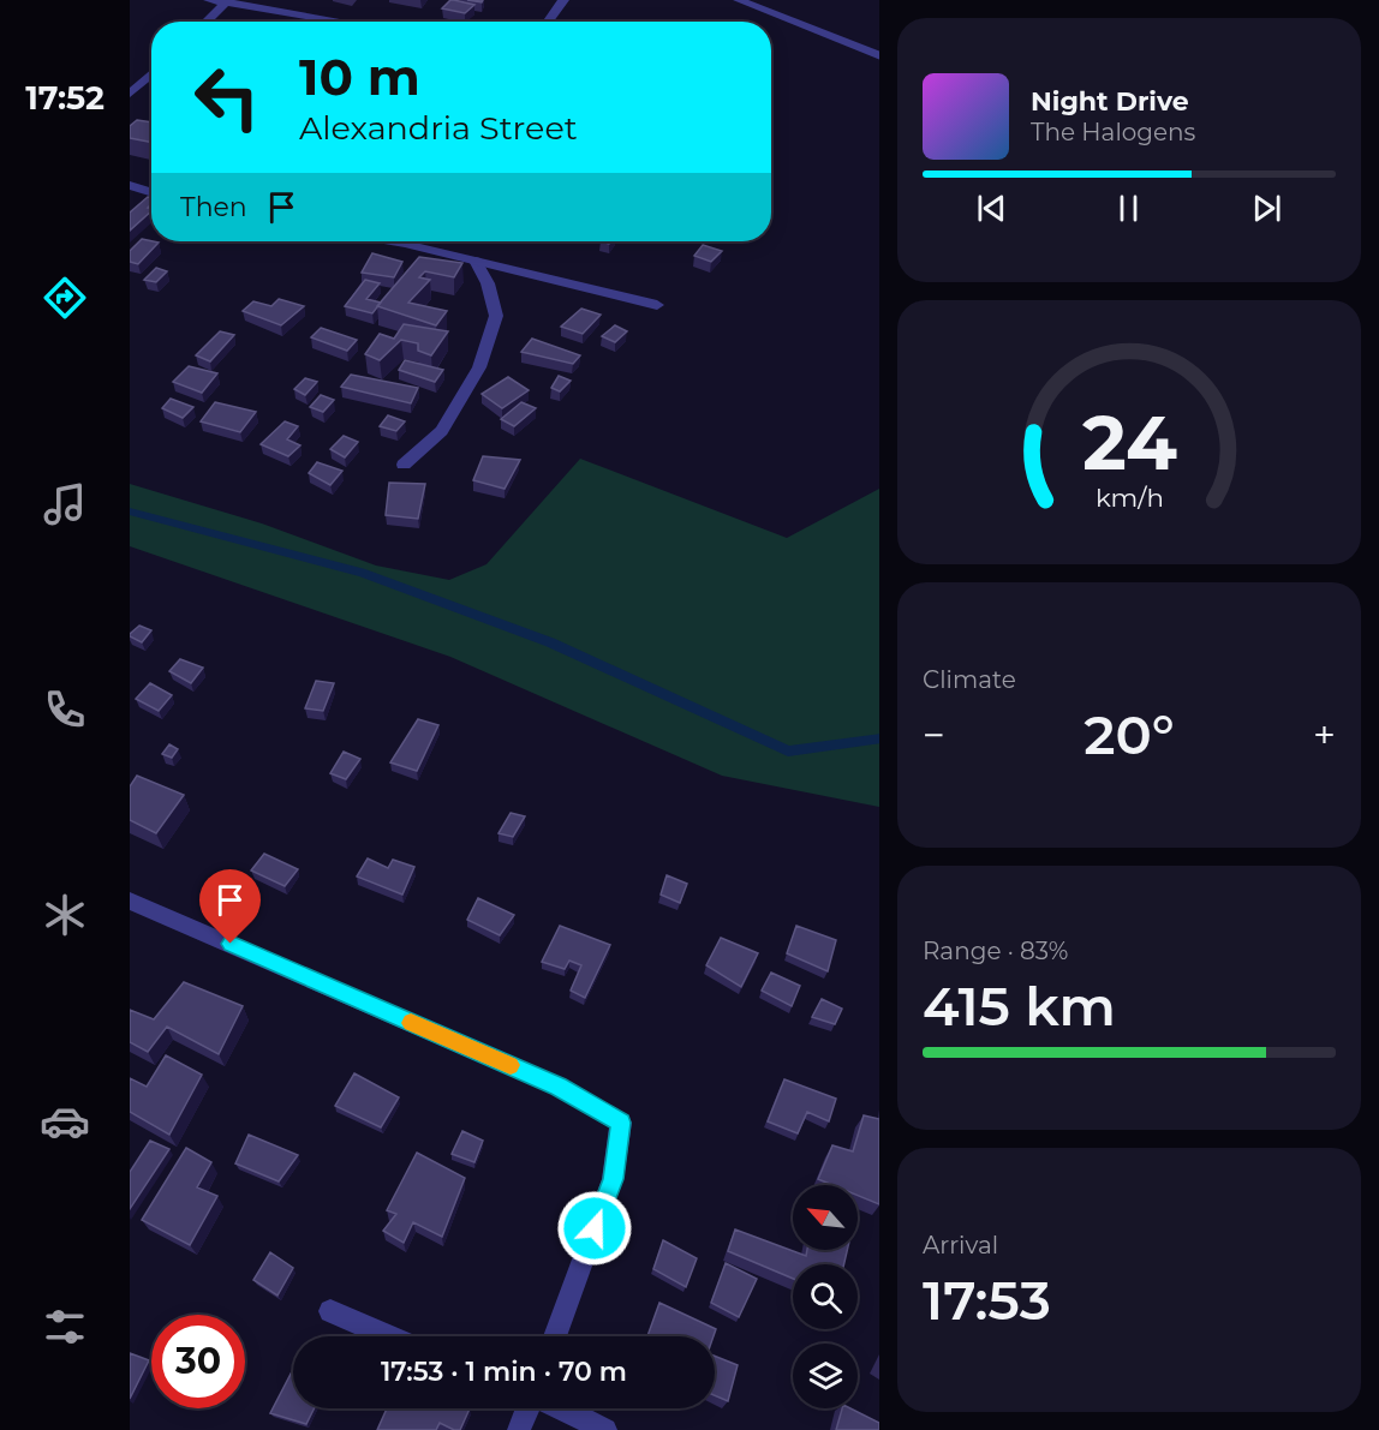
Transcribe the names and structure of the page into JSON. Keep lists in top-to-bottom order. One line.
{"north":"top left","page":{"tabs":"17:52","turn":["10 m","Alexandria Street"],"song":["Night Drive","The Halogens"],"then":"Then","tile":["Climate",["Range · 83%","415 km"],["Arrival","17:53"]],"heat":["−","20°","+"],"limit":"30","trip":"17:53 · 1 min · 70 m","gauge":["24","km/h"]}}
